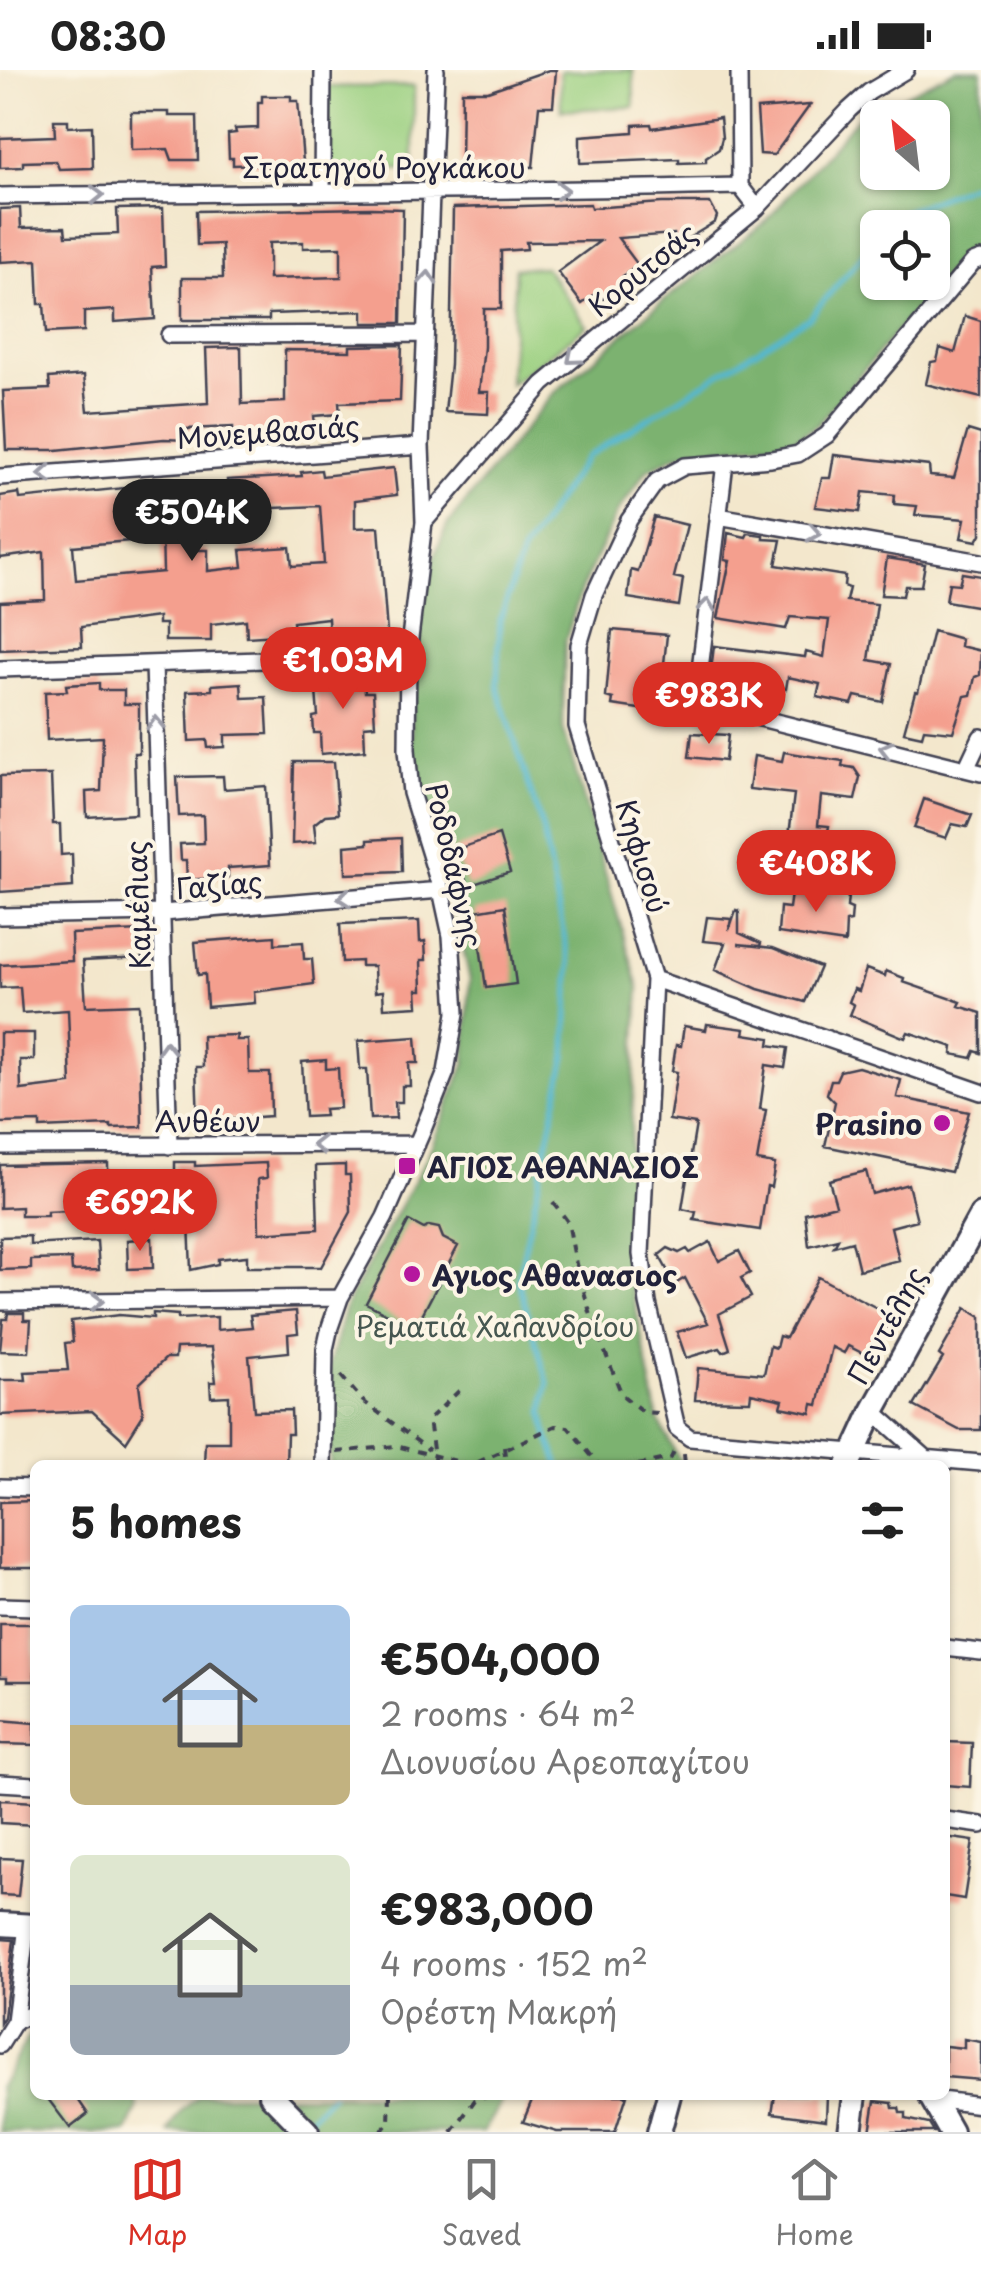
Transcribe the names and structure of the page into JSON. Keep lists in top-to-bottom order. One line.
{"streets":{"main road":["Πεντέλης"],"street":["Στρατηγού Ρογκάκου","Κορυτσάς","Μονεμβασιάς","Κηφισού","Ροδοδάφνης","Γαζίας","Καμέλιας","Ανθέων"]},"crossings":[["Στρατηγού Ρογκάκου","Ροδοδάφνης"],["Κορυτσάς","Ροδοδάφνης"],["Μονεμβασιάς","Ροδοδάφνης"],["Κηφισού","Πεντέλης"],["Ροδοδάφνης","Γαζίας"],["Ροδοδάφνης","Ανθέων"],["Γαζίας","Καμέλιας"],["Καμέλιας","Ανθέων"]],"one_way":["Στρατηγού Ρογκάκου","Κορυτσάς","Γαζίας","Καμέλιας","Ανθέων"],"parks":["Ρεματιά Χαλανδρίου"],"places":{"other":["Prasino","Αγιος Αθανασιος"],"transit":["ΑΓΙΟΣ ΑΘΑΝΑΣΙΟΣ"]},"north":"top left","page":{"status":"08:30","price":["€504K","€1.03M","€983K","€408K","€692K"],"heading":"5 homes","list":[{"name":"€504,000","note":"2 rooms · 64 m² · Διονυσίου Αρεοπαγίτου"},{"name":"€983,000","note":"4 rooms · 152 m² · Ορέστη Μακρή"}],"tabs":["Map","Saved","Home"]}}
